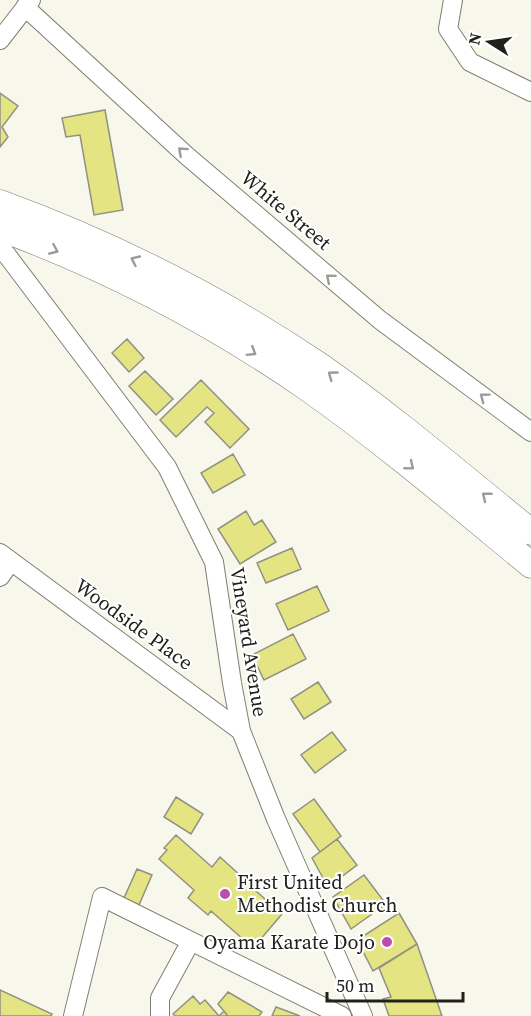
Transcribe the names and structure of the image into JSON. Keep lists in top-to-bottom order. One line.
{"streets":{"street":["White Street","Woodside Place","Vineyard Avenue"]},"crossings":[["Woodside Place","Vineyard Avenue"]],"one_way":["White Street"],"places":["First United Methodist Church","Oyama Karate Dojo"],"scale_bar":"50 m","north":"left"}
